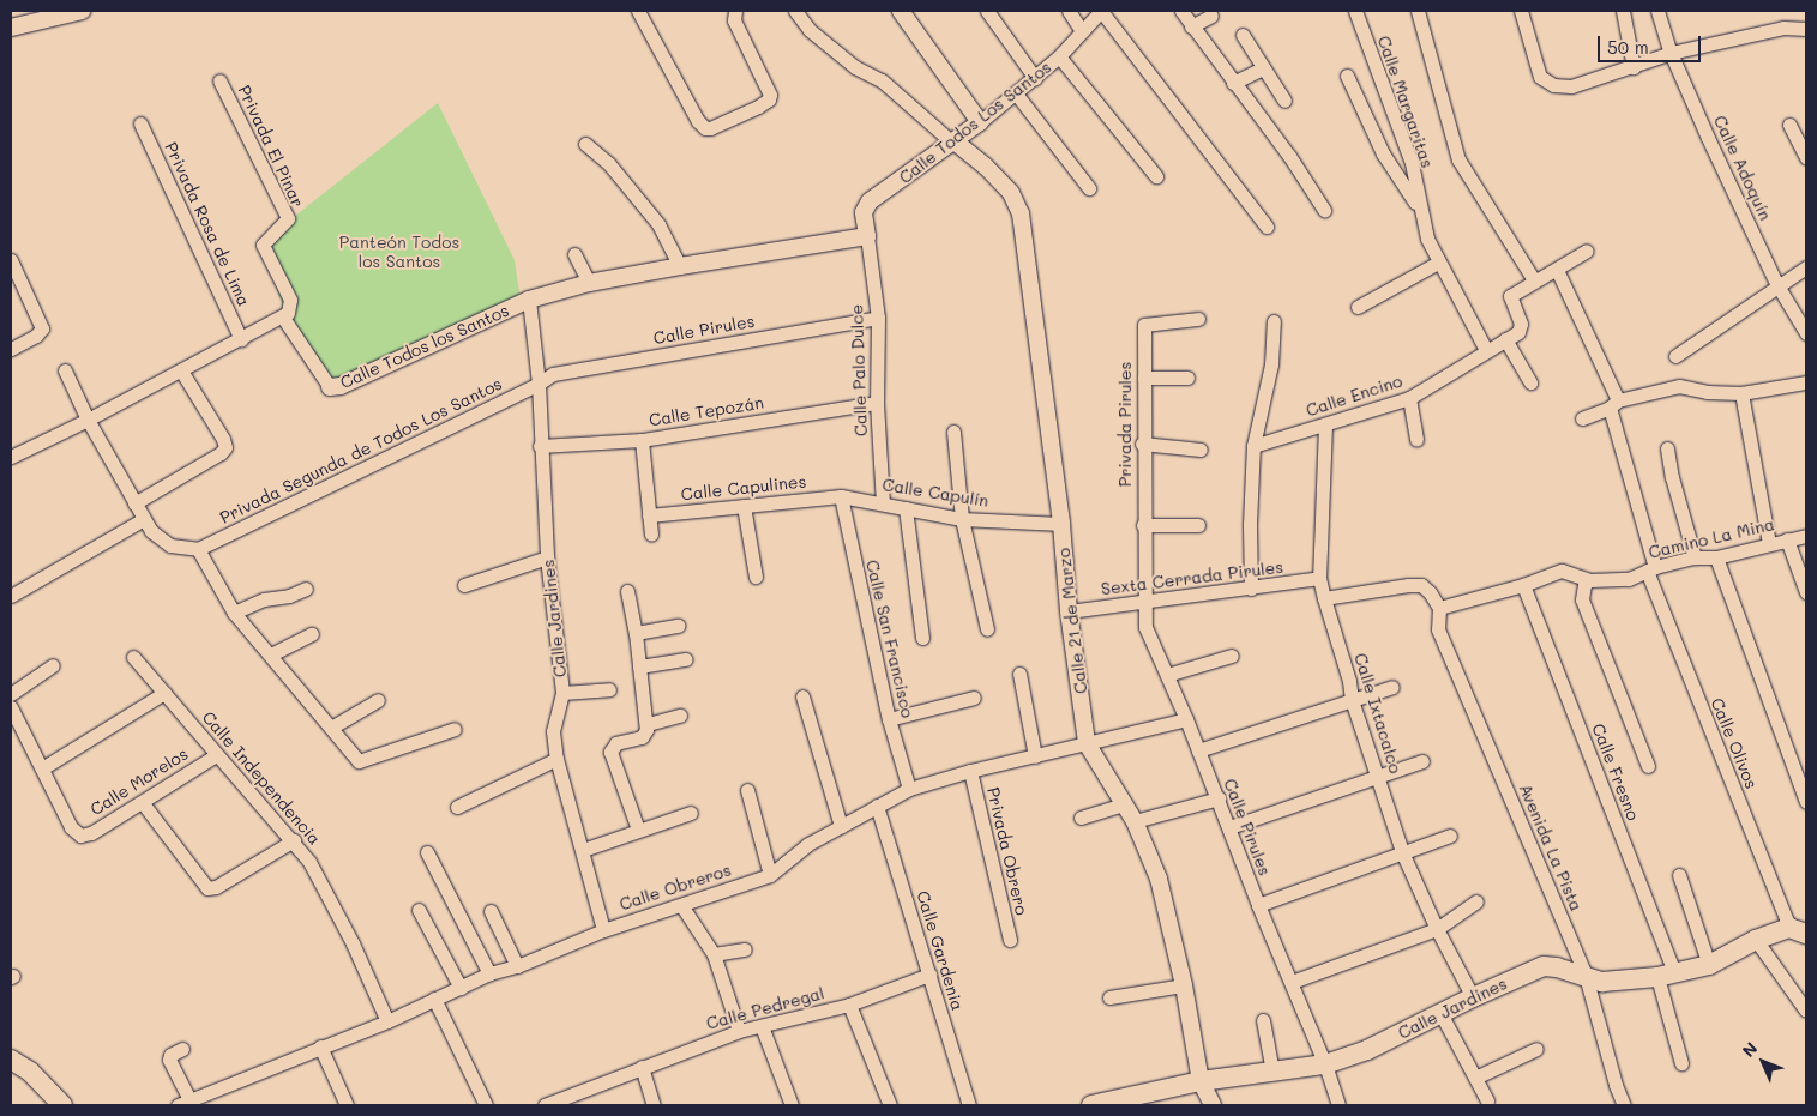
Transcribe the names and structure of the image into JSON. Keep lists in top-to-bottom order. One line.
{"streets":{"main road":["Calle Jardines"],"street":["Calle Margaritas","Calle Todos Los Santos","Privada El Pinar","Calle Adoquín","Privada Rosa de Lima","Calle Pirules","Calle Todos los Santos","Calle Palo Dulce","Calle Encino","Calle Tepozán","Privada Pirules","Privada Segunda de Todos Los Santos","Calle Capulines","Calle Capulín","Camino La Mina","Sexta Cerrada Pirules","Calle 21 de Marzo","Calle San Francisco","Calle Ixtacalco","Calle Olivos","Calle Fresno","Calle Independencia","Calle Morelos","Avenida La Pista","Privada Obrero","Calle Obreros","Calle Gardenia","Calle Pedregal"]},"crossings":[["Calle Todos Los Santos","Calle Todos los Santos"],["Calle Todos Los Santos","Calle Palo Dulce"],["Calle Todos Los Santos","Calle 21 de Marzo"],["Privada El Pinar","Calle Todos los Santos"],["Calle Pirules","Calle Palo Dulce"],["Calle Pirules","Privada Pirules"],["Calle Pirules","Privada Segunda de Todos Los Santos"],["Calle Pirules","Sexta Cerrada Pirules"],["Calle Pirules","Calle Jardines"],["Calle Pirules","Calle Obreros"],["Calle Todos los Santos","Calle Palo Dulce"],["Calle Todos los Santos","Calle Jardines"],["Calle Palo Dulce","Calle Tepozán"],["Calle Palo Dulce","Calle Capulín"],["Calle Encino","Calle Ixtacalco"],["Calle Tepozán","Calle Jardines"],["Privada Pirules","Sexta Cerrada Pirules"],["Privada Segunda de Todos Los Santos","Calle Jardines"],["Calle Capulines","Calle Capulín"],["Calle Capulines","Calle San Francisco"],["Calle Capulín","Calle 21 de Marzo"],["Calle Capulín","Calle San Francisco"],["Camino La Mina","Calle Olivos"],["Camino La Mina","Calle Fresno"],["Sexta Cerrada Pirules","Calle 21 de Marzo"],["Sexta Cerrada Pirules","Calle Ixtacalco"],["Calle Jardines","Calle 21 de Marzo"],["Calle Jardines","Calle Ixtacalco"],["Calle Jardines","Calle Olivos"],["Calle Jardines","Calle Fresno"],["Calle Jardines","Avenida La Pista"],["Calle Jardines","Calle Obreros"],["Calle 21 de Marzo","Calle Obreros"],["Calle San Francisco","Calle Obreros"],["Calle Independencia","Calle Morelos"],["Calle Independencia","Calle Obreros"],["Privada Obrero","Calle Obreros"],["Calle Obreros","Calle Gardenia"],["Calle Gardenia","Calle Pedregal"]],"parks":["Panteón Todos los Santos"],"scale_bar":"50 m","north":"top left"}
